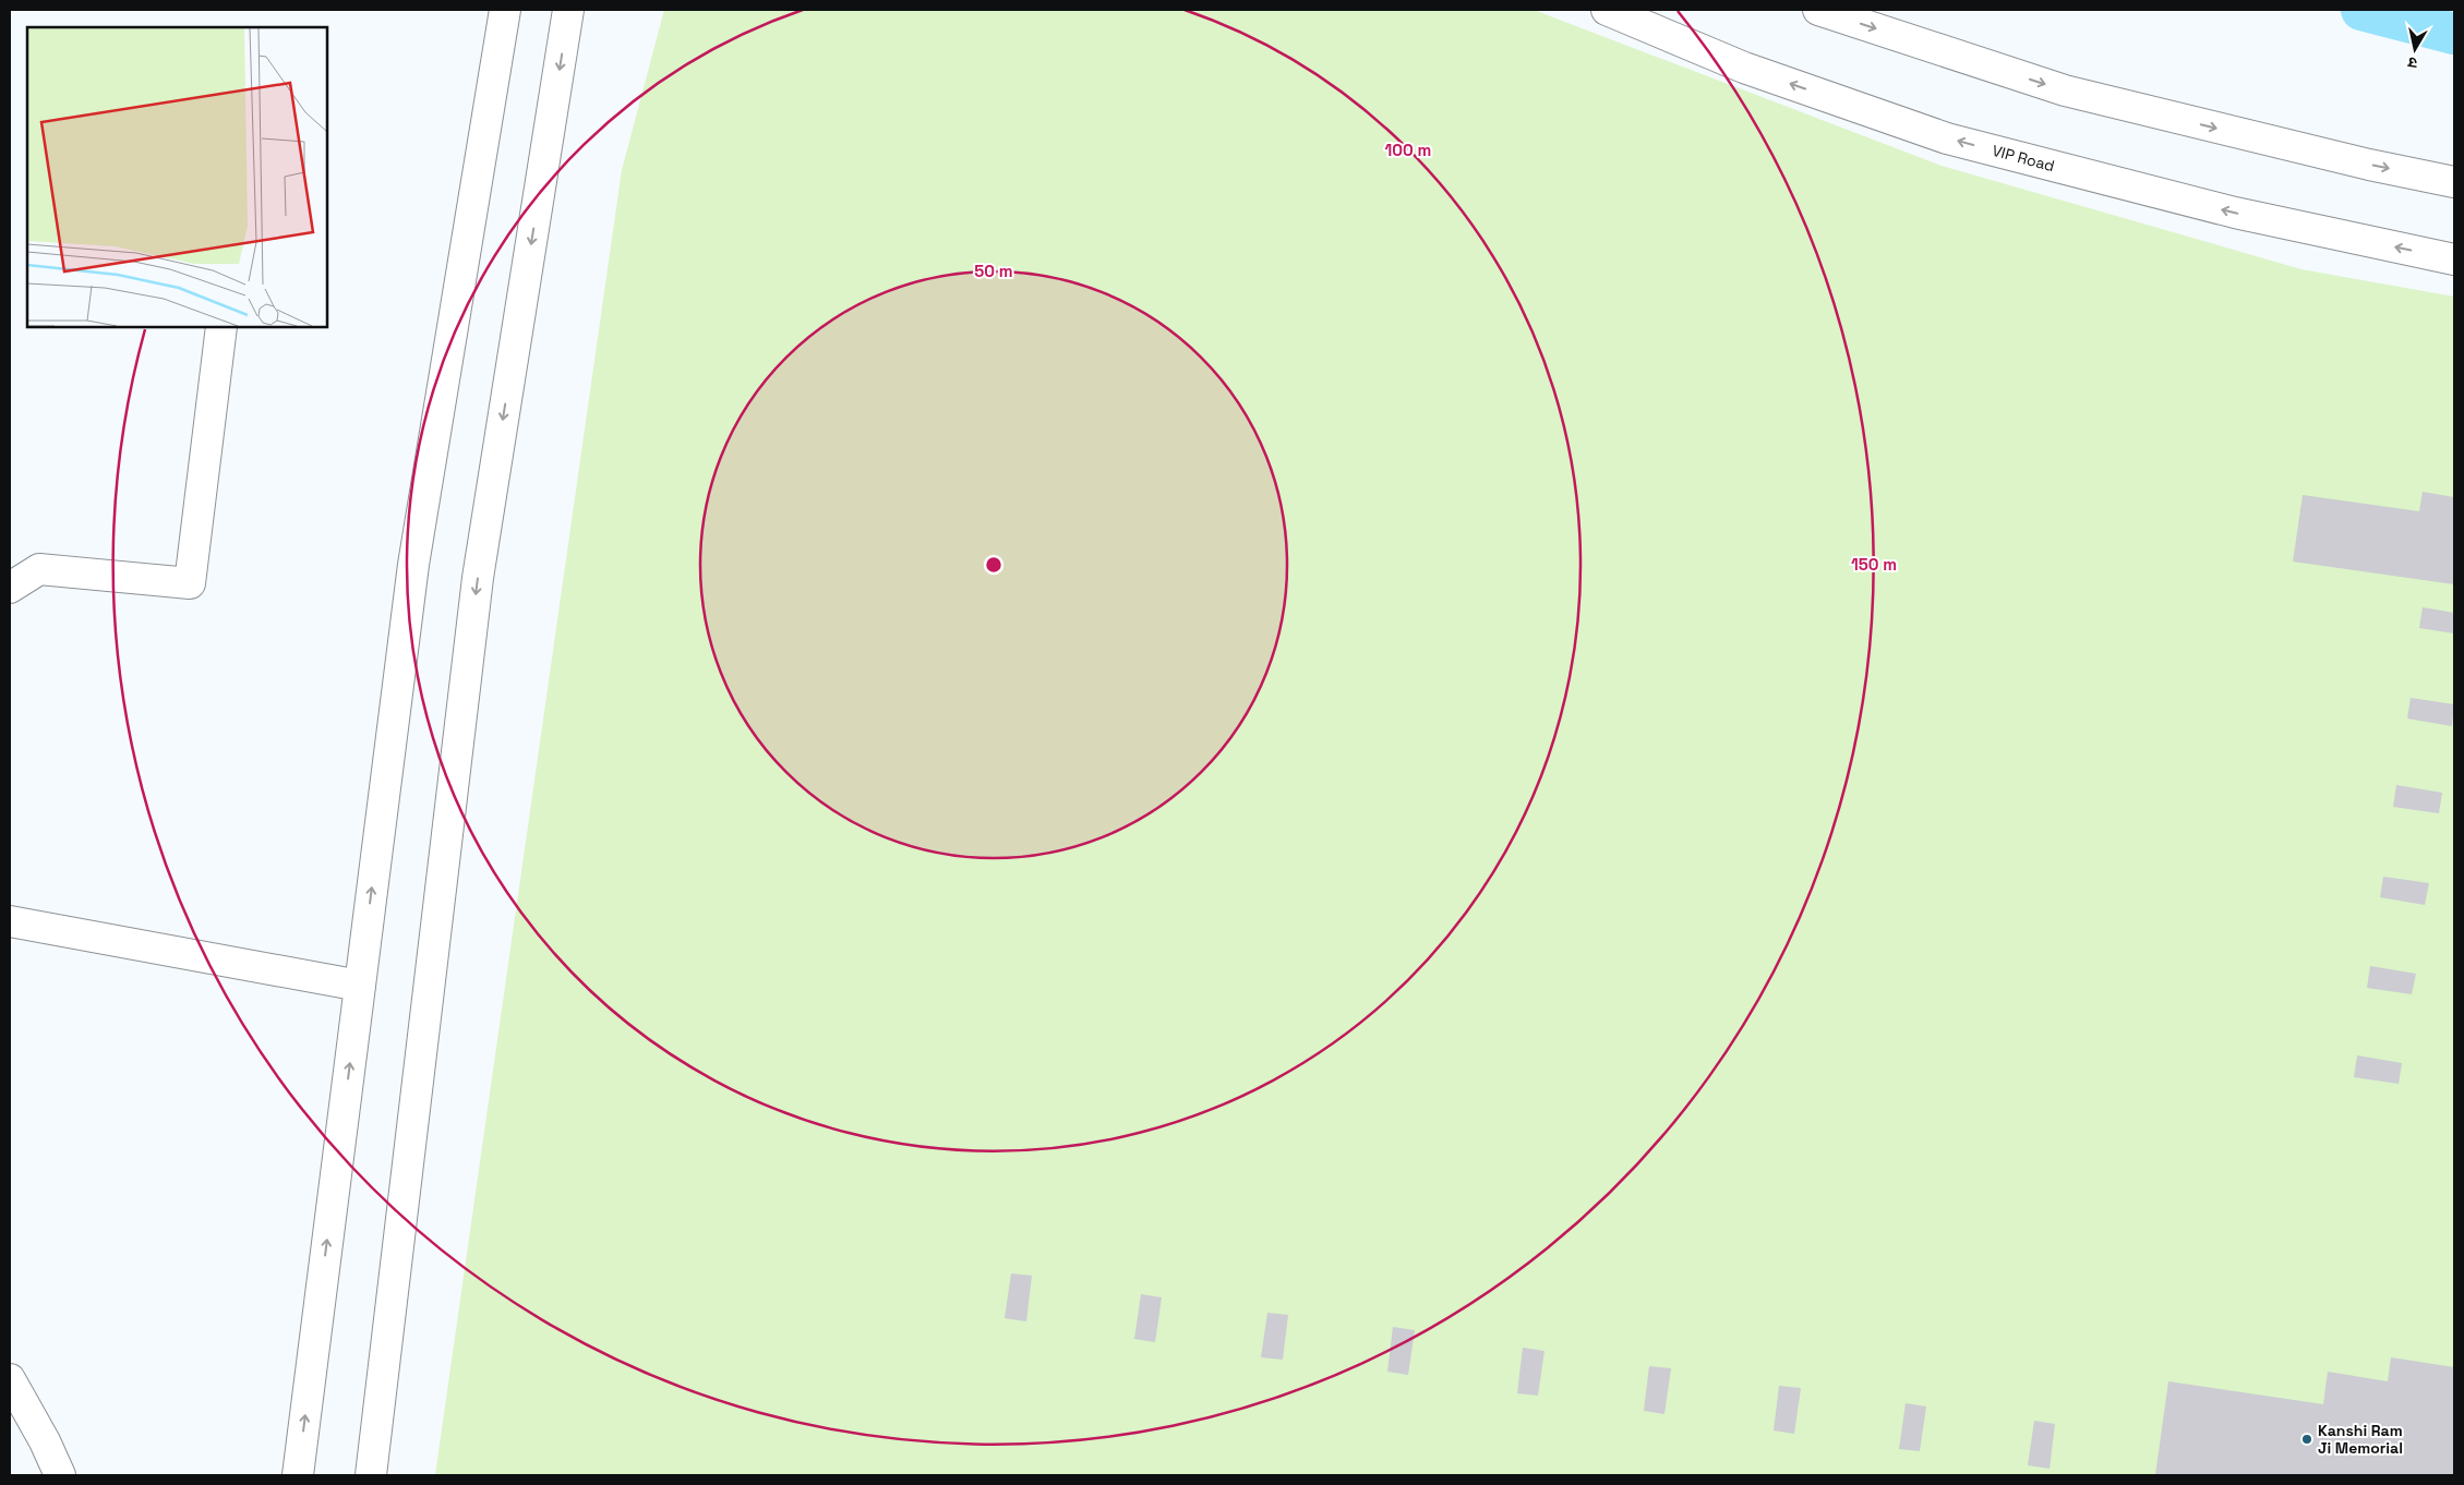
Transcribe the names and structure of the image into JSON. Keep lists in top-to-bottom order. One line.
{"streets":{"main road":["VIP Road"]},"places":["Kanshi Ram Ji Memorial"],"north":"bottom","rings":["100 m","50 m","150 m"]}
